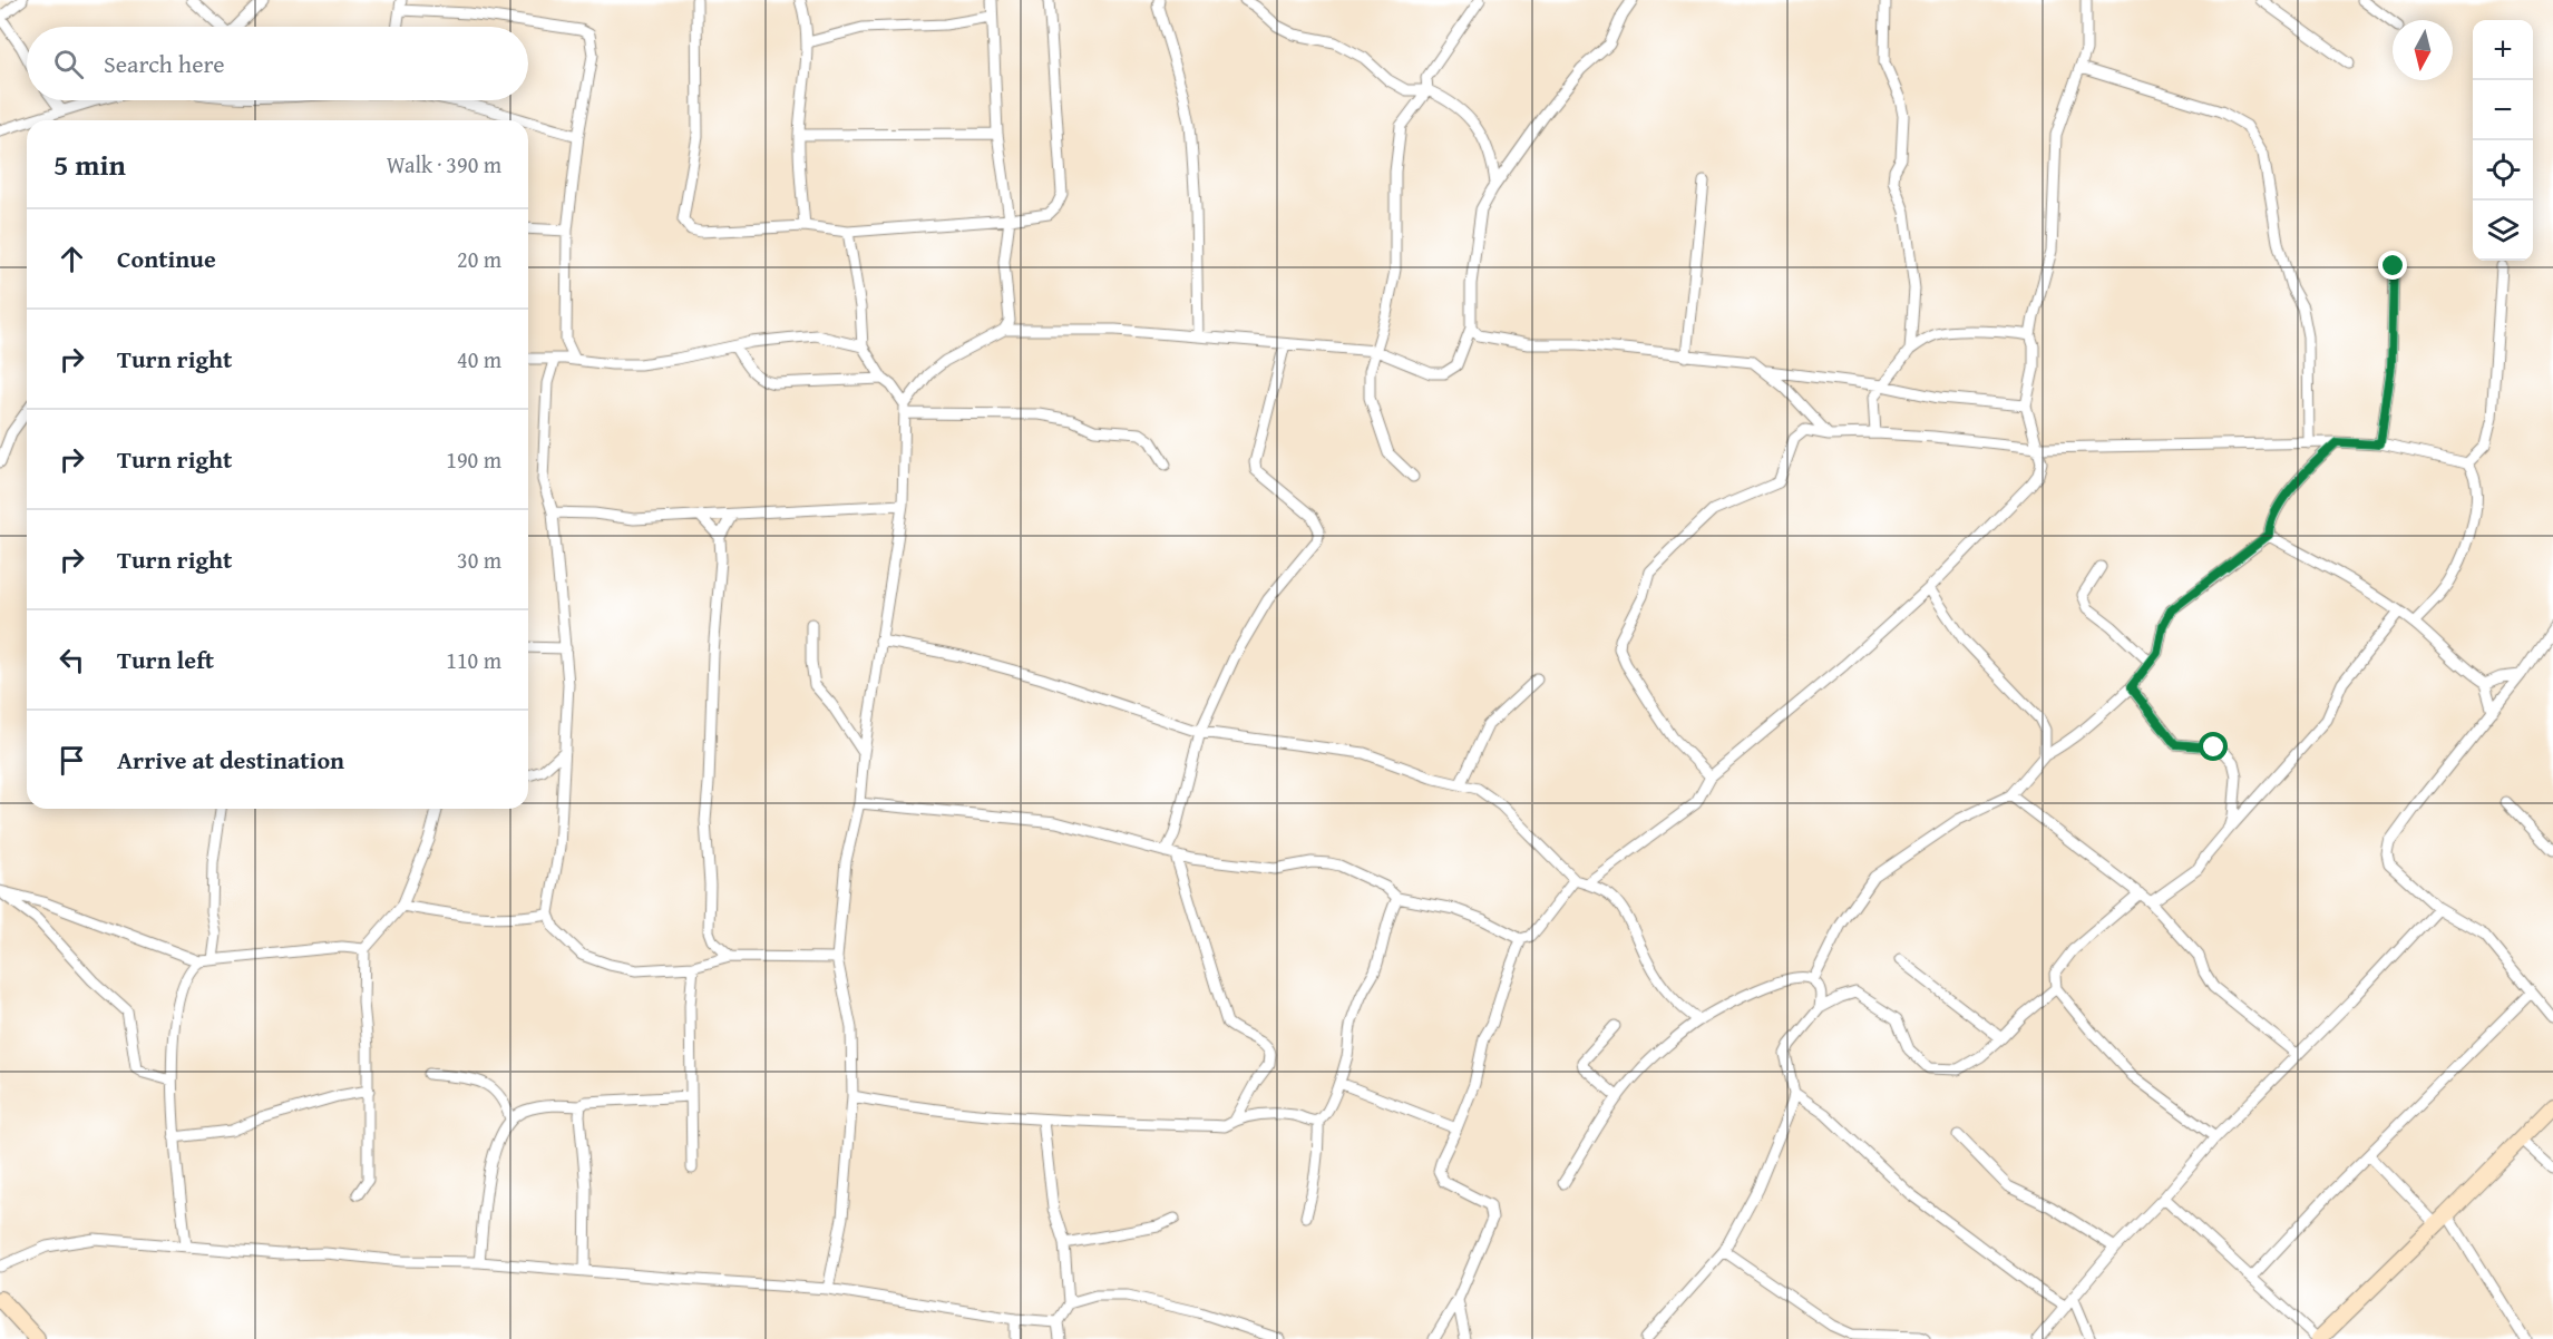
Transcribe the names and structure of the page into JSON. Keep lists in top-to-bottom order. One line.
{"north":"bottom","page":{"map_buttons":["+","−"],"search":"Search here","heading":["5 min","Walk · 390 m"],"list":[["Continue","20 m"],["Turn right","40 m"],["Turn right","190 m"],["Turn right","30 m"],["Turn left","110 m"],"Arrive at destination"]}}
